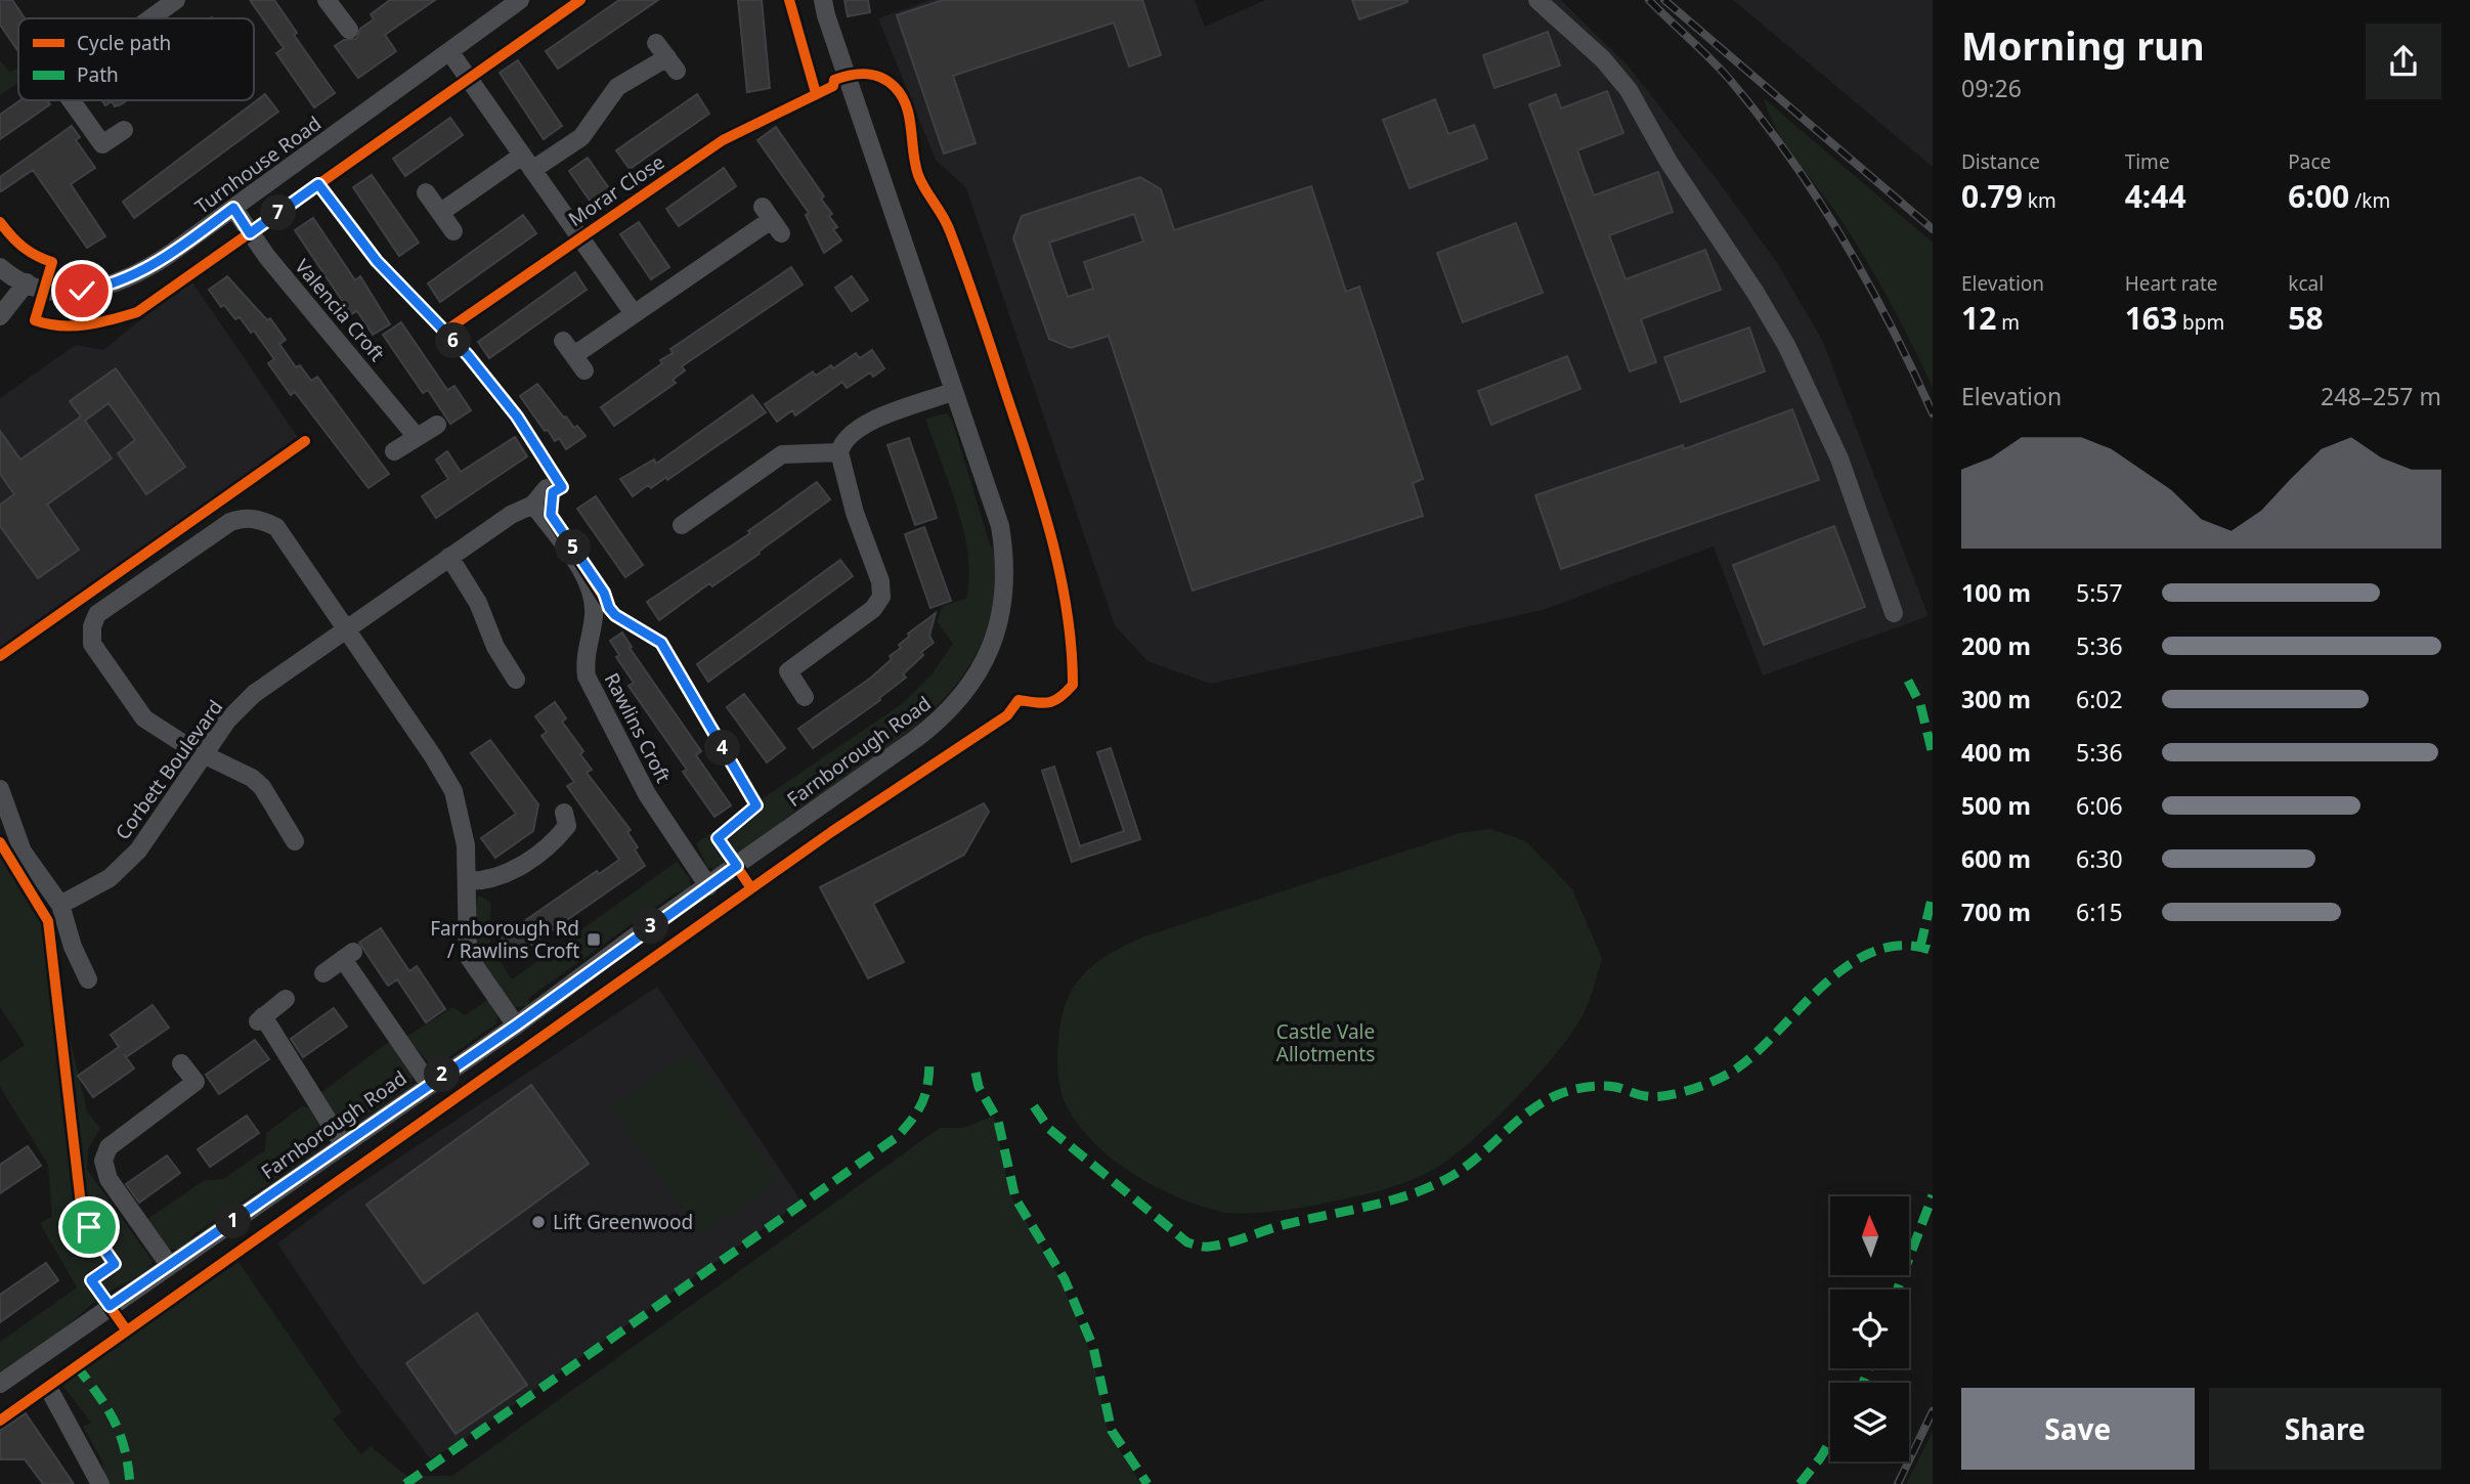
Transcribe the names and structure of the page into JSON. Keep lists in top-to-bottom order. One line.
{"streets":{"street":["Turnhouse Road","Morar Close","Valencia Croft","Rawlins Croft","Farnborough Road","Corbett Boulevard"]},"crossings":[["Turnhouse Road","Morar Close"],["Turnhouse Road","Valencia Croft"],["Rawlins Croft","Farnborough Road"],["Rawlins Croft","Corbett Boulevard"]],"parks":["Castle Vale Allotments"],"places":{"transit":["Farnborough Rd / Rawlins Croft"],"other":["Lift Greenwood"]},"legend":["Cycle path","Path"],"north":"top","page":{"heading":["Morning run","09:26"],"stats":[["Distance","0.79 km"],["Time","4:44"],["Pace","6:00 /km"],["Elevation","12 m"],["Heart rate","163 bpm"],["kcal","58"]],"pins":["7","6","5","4","3","2","1"],"chart":["Elevation","248–257 m"],"list":[{"name":"100 m","note":"5:57"},{"name":"200 m","note":"5:36"},{"name":"300 m","note":"6:02"},{"name":"400 m","note":"5:36"},{"name":"500 m","note":"6:06"},{"name":"600 m","note":"6:30"},{"name":"700 m","note":"6:15"}],"buttons":["Save","Share"]}}
